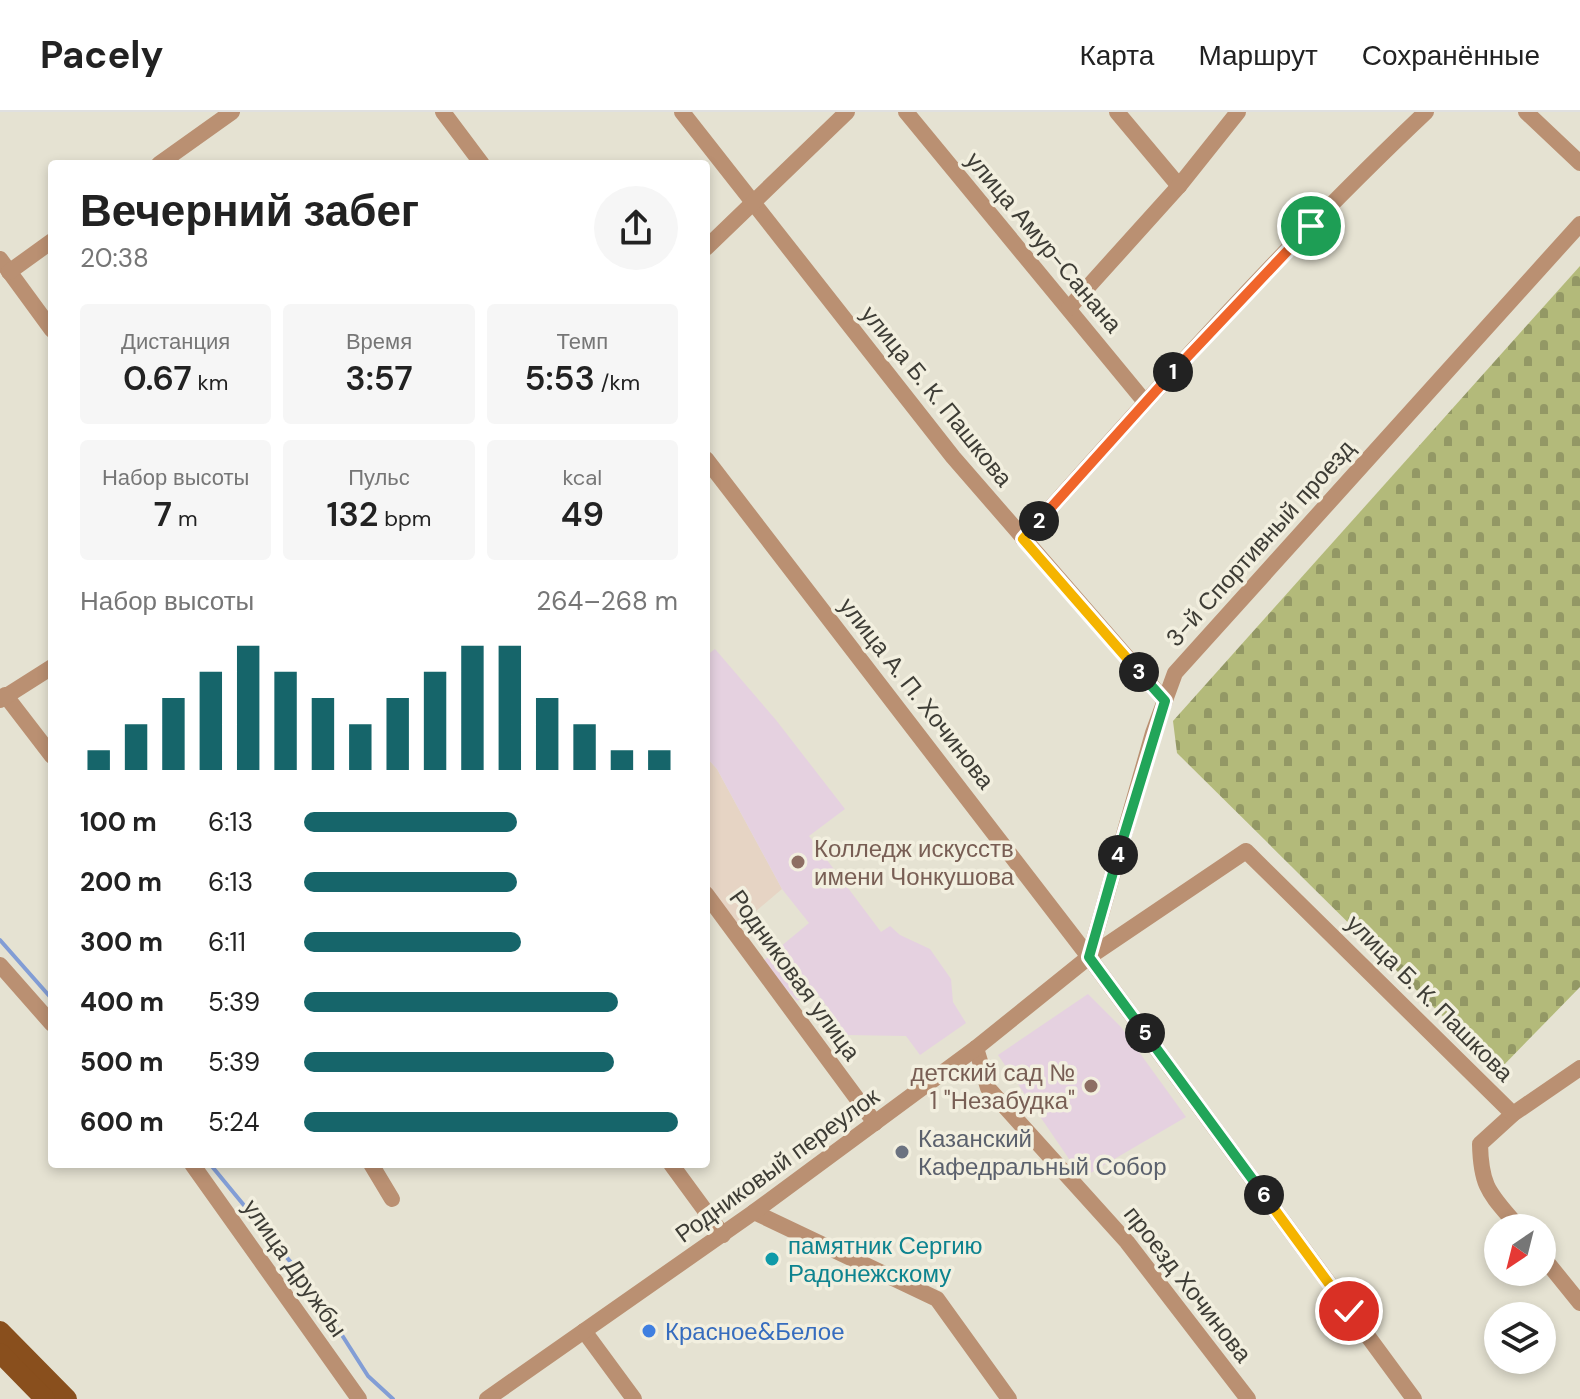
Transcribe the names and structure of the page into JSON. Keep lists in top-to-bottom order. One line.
{"streets":{"street":["улица Амур-Санана","улица Б. К. Пашкова","3-й Спортивный проезд","улица А. П. Хочинова","Родниковая улица","Родниковый переулок","улица Дружбы","проезд Хочинова"]},"crossings":[["улица Б. К. Пашкова","3-й Спортивный проезд"],["улица Б. К. Пашкова","Родниковый переулок"],["3-й Спортивный проезд","улица А. П. Хочинова"],["3-й Спортивный проезд","Родниковый переулок"],["улица А. П. Хочинова","Родниковый переулок"],["Родниковая улица","Родниковый переулок"],["Родниковый переулок","проезд Хочинова"]],"places":["Колледж искусств имени Чонкушова","детский сад № 1 \"Незабудка\"","Казанский Кафедральный Собор","памятник Сергию Радонежскому","Красное&Белое"],"north":"bottom left","page":{"header":"Pacely","nav":["Карта","Маршрут","Сохранённые"],"heading":["Вечерний забег","20:38"],"stats":[["Дистанция","0.67 km"],["Время","3:57"],["Темп","5:53 /km"],["Набор высоты","7 m"],["Пульс","132 bpm"],["kcal","49"]],"pins":["1","2","3","4","5","6"],"chart":["Набор высоты","264–268 m"],"list":[{"name":"100 m","note":"6:13"},{"name":"200 m","note":"6:13"},{"name":"300 m","note":"6:11"},{"name":"400 m","note":"5:39"},{"name":"500 m","note":"5:39"},{"name":"600 m","note":"5:24"}]}}
